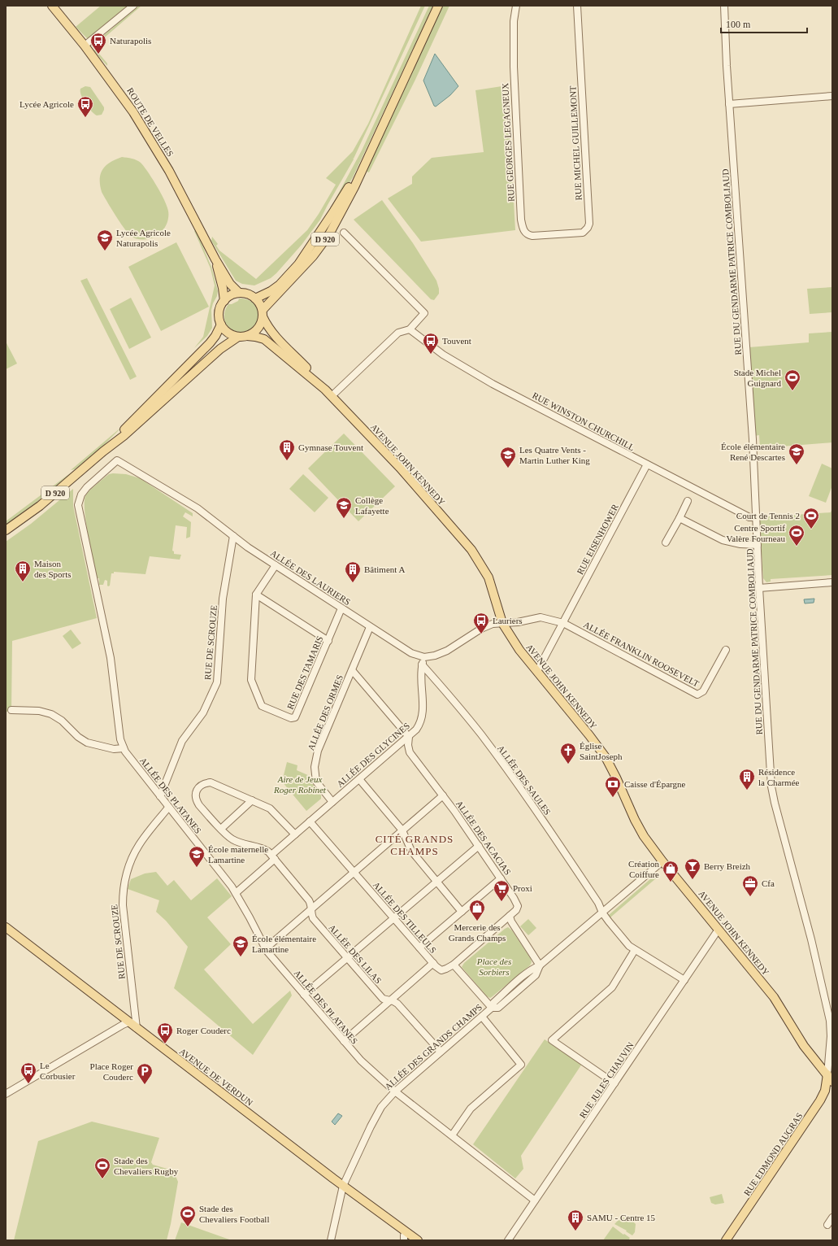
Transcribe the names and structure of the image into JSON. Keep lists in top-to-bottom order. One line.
{"streets":{"main road":["ROUTE DE VELLES","D 920","AVENUE JOHN KENNEDY","AVENUE DE VERDUN","RUE EDMOND AUGRAS"],"street":["RUE GEORGES LEGAGNEUX","RUE MICHEL GUILLEMONT","RUE DU GENDARME PATRICE COMBOLIAUD","RUE WINSTON CHURCHILL","RUE EISENHOWER","ALLÉE DES LAURIERS","RUE DE SCROUZE","ALLÉE FRANKLIN ROOSEVELT","RUE DES TAMARIS","ALLÉE DES ORMES","ALLÉE DES GLYCINES","ALLÉE DES SAULES","ALLÉE DES PLATANES","ALLÉE DES ACACIAS","ALLÉE DES TILLEULS","ALLÉE DES LILAS","ALLÉE DES GRANDS CHAMPS","RUE JULES CHAUVIN"]},"crossings":[["ROUTE DE VELLES","D 920"],["ROUTE DE VELLES","AVENUE JOHN KENNEDY"],["RUE GEORGES LEGAGNEUX","RUE MICHEL GUILLEMONT"],["D 920","AVENUE JOHN KENNEDY"],["RUE DU GENDARME PATRICE COMBOLIAUD","RUE WINSTON CHURCHILL"],["RUE DU GENDARME PATRICE COMBOLIAUD","AVENUE JOHN KENNEDY"],["RUE DU GENDARME PATRICE COMBOLIAUD","RUE EDMOND AUGRAS"],["RUE WINSTON CHURCHILL","RUE EISENHOWER"],["AVENUE JOHN KENNEDY","RUE EISENHOWER"],["AVENUE JOHN KENNEDY","ALLÉE DES GRANDS CHAMPS"],["AVENUE JOHN KENNEDY","RUE JULES CHAUVIN"],["AVENUE JOHN KENNEDY","RUE EDMOND AUGRAS"],["RUE EISENHOWER","ALLÉE FRANKLIN ROOSEVELT"],["ALLÉE DES LAURIERS","RUE DE SCROUZE"],["ALLÉE DES LAURIERS","RUE DES TAMARIS"],["ALLÉE DES LAURIERS","ALLÉE DES ORMES"],["ALLÉE DES LAURIERS","ALLÉE DES GLYCINES"],["ALLÉE DES LAURIERS","ALLÉE DES PLATANES"],["RUE DE SCROUZE","ALLÉE DES PLATANES"],["RUE DE SCROUZE","AVENUE DE VERDUN"],["ALLÉE DES ORMES","ALLÉE DES GLYCINES"],["ALLÉE DES GLYCINES","ALLÉE DES SAULES"],["ALLÉE DES GLYCINES","ALLÉE DES PLATANES"],["ALLÉE DES GLYCINES","ALLÉE DES ACACIAS"],["ALLÉE DES GLYCINES","ALLÉE DES TILLEULS"],["ALLÉE DES GLYCINES","ALLÉE DES LILAS"],["ALLÉE DES SAULES","ALLÉE DES GRANDS CHAMPS"],["ALLÉE DES SAULES","RUE JULES CHAUVIN"],["ALLÉE DES PLATANES","ALLÉE DES GRANDS CHAMPS"],["ALLÉE DES PLATANES","RUE JULES CHAUVIN"],["ALLÉE DES LILAS","ALLÉE DES GRANDS CHAMPS"],["ALLÉE DES GRANDS CHAMPS","AVENUE DE VERDUN"]],"districts":["CITÉ GRANDS CHAMPS"],"parks":["Aire de Jeux Roger Robinet","Place des Sorbiers"],"places":{"bus stop":["Naturapolis","Lycée Agricole","Touvent","Lauriers","Roger Couderc","Le Corbusier"],"school or university":["Lycée Agricole Naturapolis","École élémentaire René Descartes","Les Quatre Vents - Martin Luther King","Collège Lafayette","École maternelle Lamartine","École élémentaire Lamartine"],"sports":["Stade Michel Guignard","Court de Tennis 2","Centre Sportif Valère Fourneau","Stade des Chevaliers Rugby","Stade des Chevaliers Football"],"building":["Gymnase Touvent","Maison des Sports","Bâtiment A","Résidence la Charmée","SAMU - Centre 15"],"church":["Église SaintJoseph"],"bank":["Caisse d'Épargne"],"bar":["Berry Breizh"],"shop":["Création Coiffure","Mercerie des Grands Champs"],"office":["Cfa"],"supermarket":["Proxi"],"parking":["Place Roger Couderc"]},"scale_bar":"100 m"}
